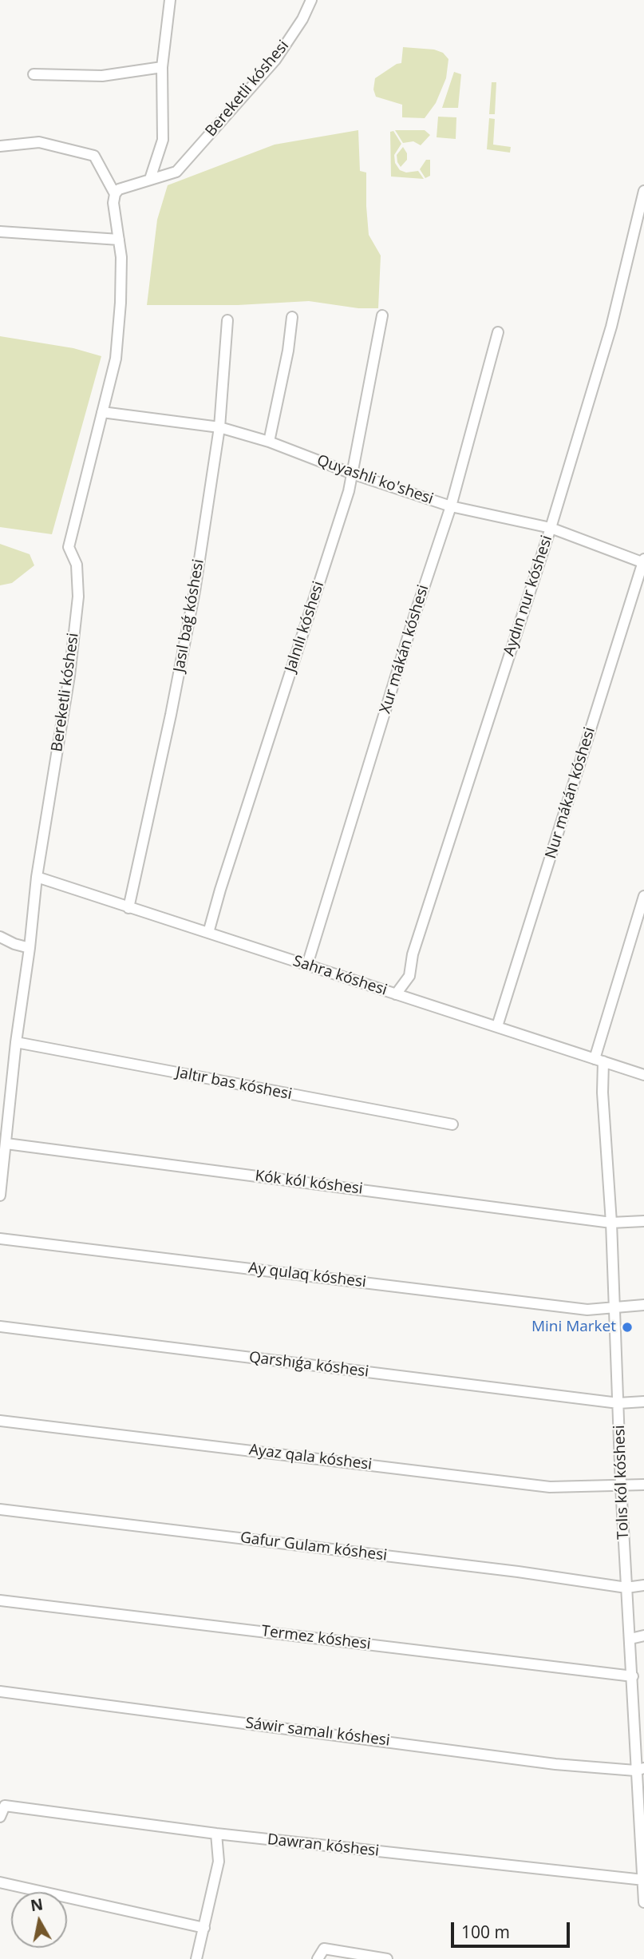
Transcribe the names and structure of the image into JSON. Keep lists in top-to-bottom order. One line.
{"streets":{"street":["Bereketli kóshesi","Quyashli ko'shesi","Aydın nur kóshesi","Jasıl baǵ kóshesi","Jalnılı kóshesi","Xur mákán kóshesi","Nur mákán kóshesi","Sahra kóshesi","Jaltır bas kóshesi","Kók kól kóshesi","Ay qulaq kóshesi","Qarshıǵa kóshesi","Ayaz qala kóshesi","Tolıs kól kóshesi","Gafur Gulam kóshesi","Termez kóshesi","Sáwir samalı kóshesi","Dawran kóshesi"]},"crossings":[["Bereketli kóshesi","Quyashli ko'shesi"],["Bereketli kóshesi","Sahra kóshesi"],["Bereketli kóshesi","Jaltır bas kóshesi"],["Bereketli kóshesi","Kók kól kóshesi"],["Quyashli ko'shesi","Aydın nur kóshesi"],["Quyashli ko'shesi","Jasıl baǵ kóshesi"],["Quyashli ko'shesi","Jalnılı kóshesi"],["Quyashli ko'shesi","Xur mákán kóshesi"],["Quyashli ko'shesi","Nur mákán kóshesi"],["Aydın nur kóshesi","Sahra kóshesi"],["Jasıl baǵ kóshesi","Sahra kóshesi"],["Jalnılı kóshesi","Sahra kóshesi"],["Xur mákán kóshesi","Sahra kóshesi"],["Nur mákán kóshesi","Sahra kóshesi"],["Sahra kóshesi","Tolıs kól kóshesi"],["Kók kól kóshesi","Tolıs kól kóshesi"],["Ay qulaq kóshesi","Tolıs kól kóshesi"],["Qarshıǵa kóshesi","Tolıs kól kóshesi"],["Ayaz qala kóshesi","Tolıs kól kóshesi"],["Tolıs kól kóshesi","Gafur Gulam kóshesi"],["Tolıs kól kóshesi","Termez kóshesi"],["Tolıs kól kóshesi","Sáwir samalı kóshesi"],["Tolıs kól kóshesi","Dawran kóshesi"]],"places":["Mini Market"],"scale_bar":"100 m","north":"top"}
